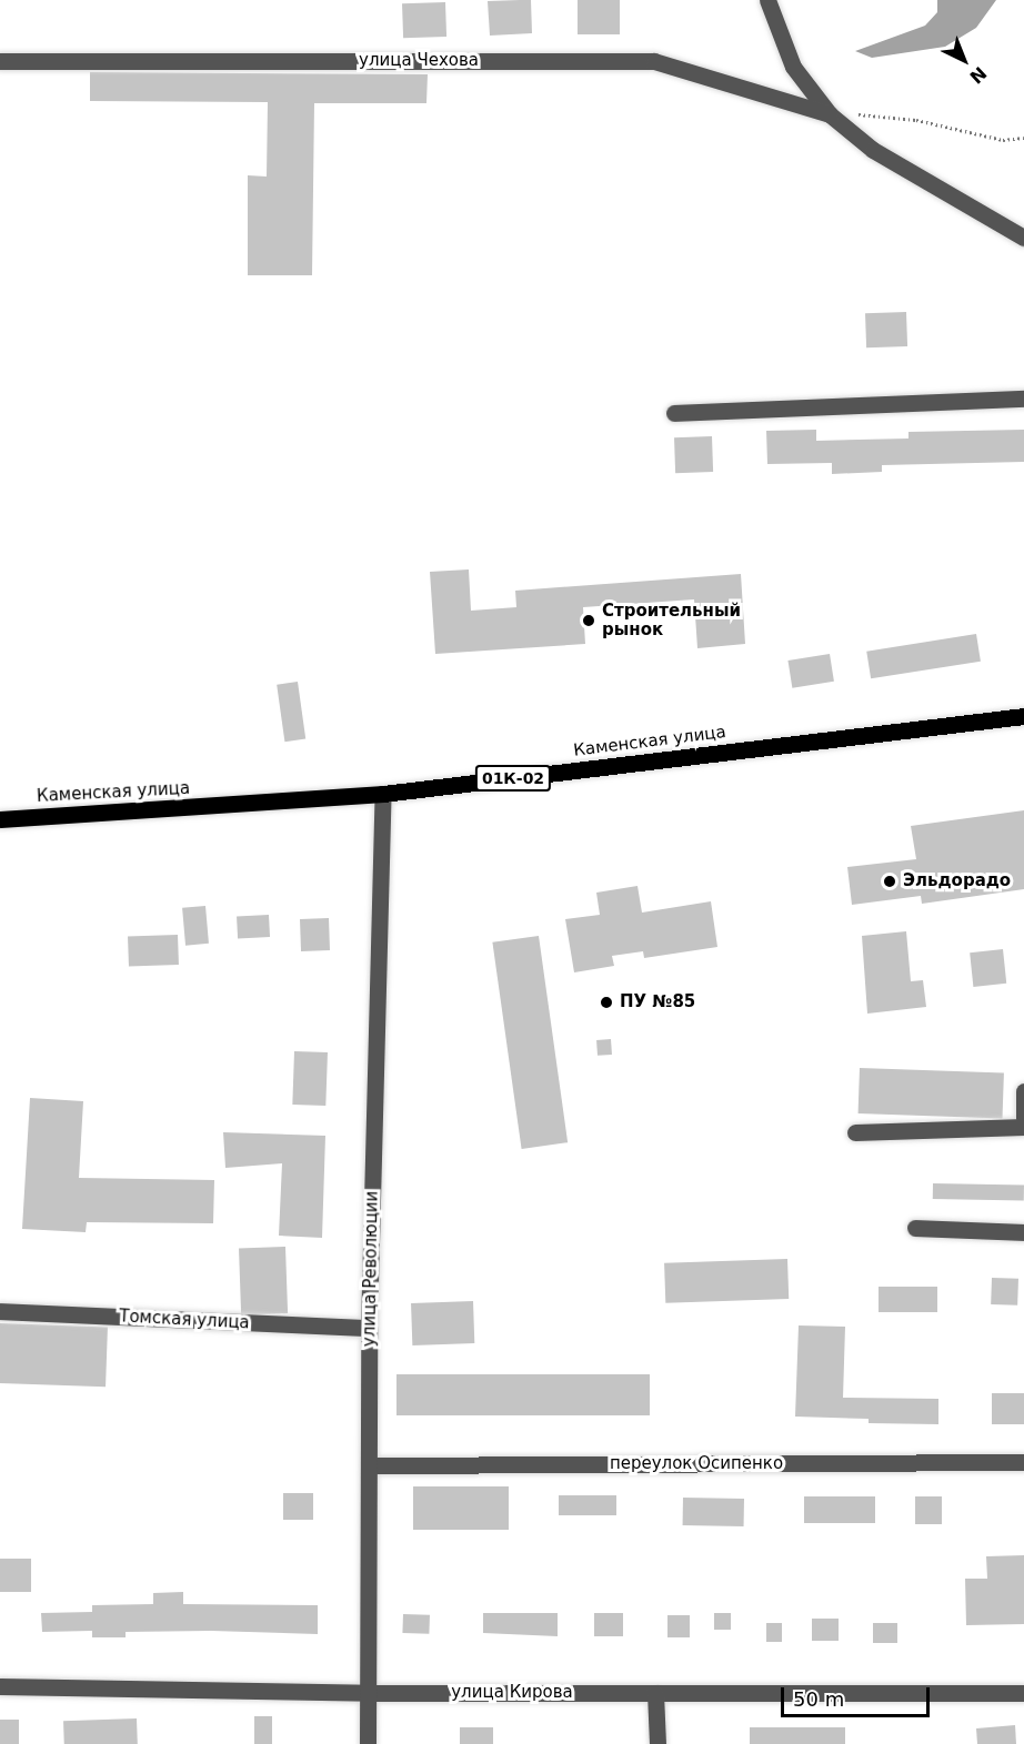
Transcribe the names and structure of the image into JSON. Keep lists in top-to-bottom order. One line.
{"streets":{"main road":["Каменская улица","01К-02"],"street":["улица Чехова","улица Революции","Томская улица","переулок Осипенко","улица Кирова"]},"crossings":[["Каменская улица","улица Революции"],["улица Революции","Томская улица"],["улица Революции","переулок Осипенко"],["улица Революции","улица Кирова"]],"places":["Строительный рынок","Эльдорадо","ПУ №85"],"scale_bar":"50 m","north":"bottom right"}
